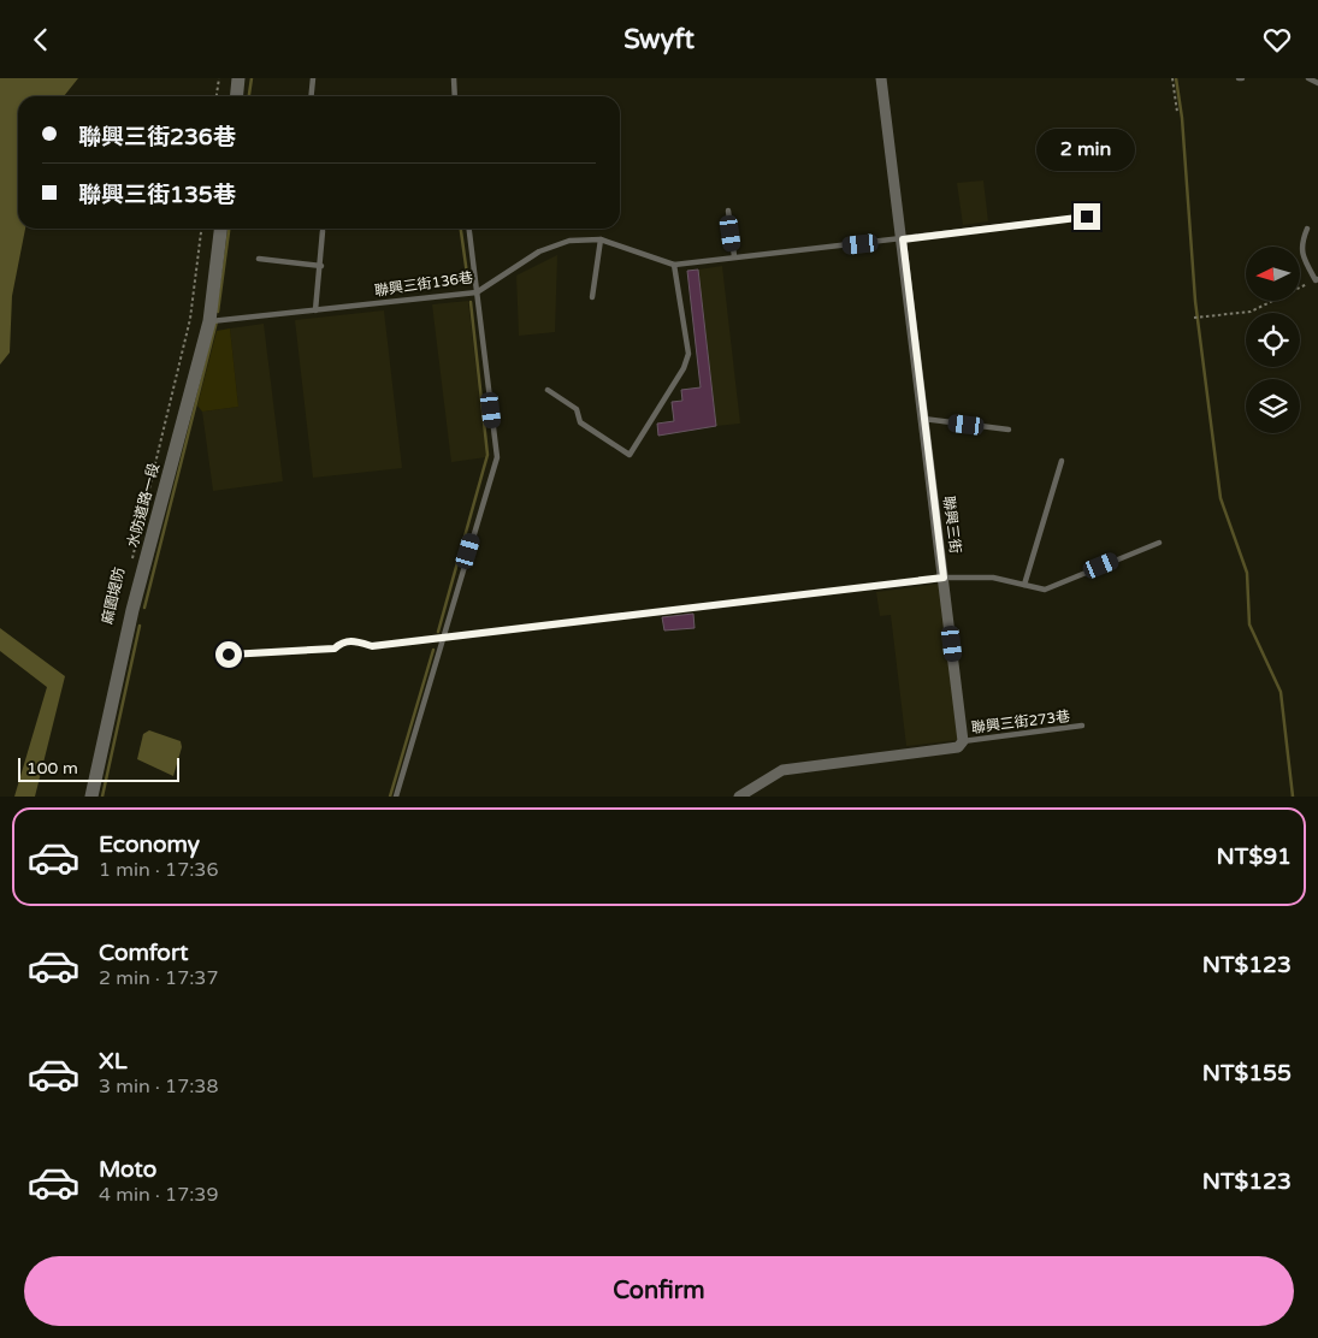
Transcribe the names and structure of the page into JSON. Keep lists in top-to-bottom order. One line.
{"streets":{"street":["水防道路一段","聯興三街"],"lane":["聯興三街136巷","聯興三街273巷"],"path":["麻園堤防"]},"crossings":[["聯興三街136巷","水防道路一段"],["聯興三街136巷","聯興三街"],["聯興三街","聯興三街273巷"]],"scale_bar":"100 m","north":"left","page":{"header":"Swyft","banner":["聯興三街236巷","聯興三街135巷"],"bubble":"2 min","scale":"100 m","list":[{"name":"Economy","note":"1 min · 17:36","value":"NT$91"},{"name":"Comfort","note":"2 min · 17:37","value":"NT$123"},{"name":"XL","note":"3 min · 17:38","value":"NT$155"},{"name":"Moto","note":"4 min · 17:39","value":"NT$123"}],"buttons":"Confirm"}}
